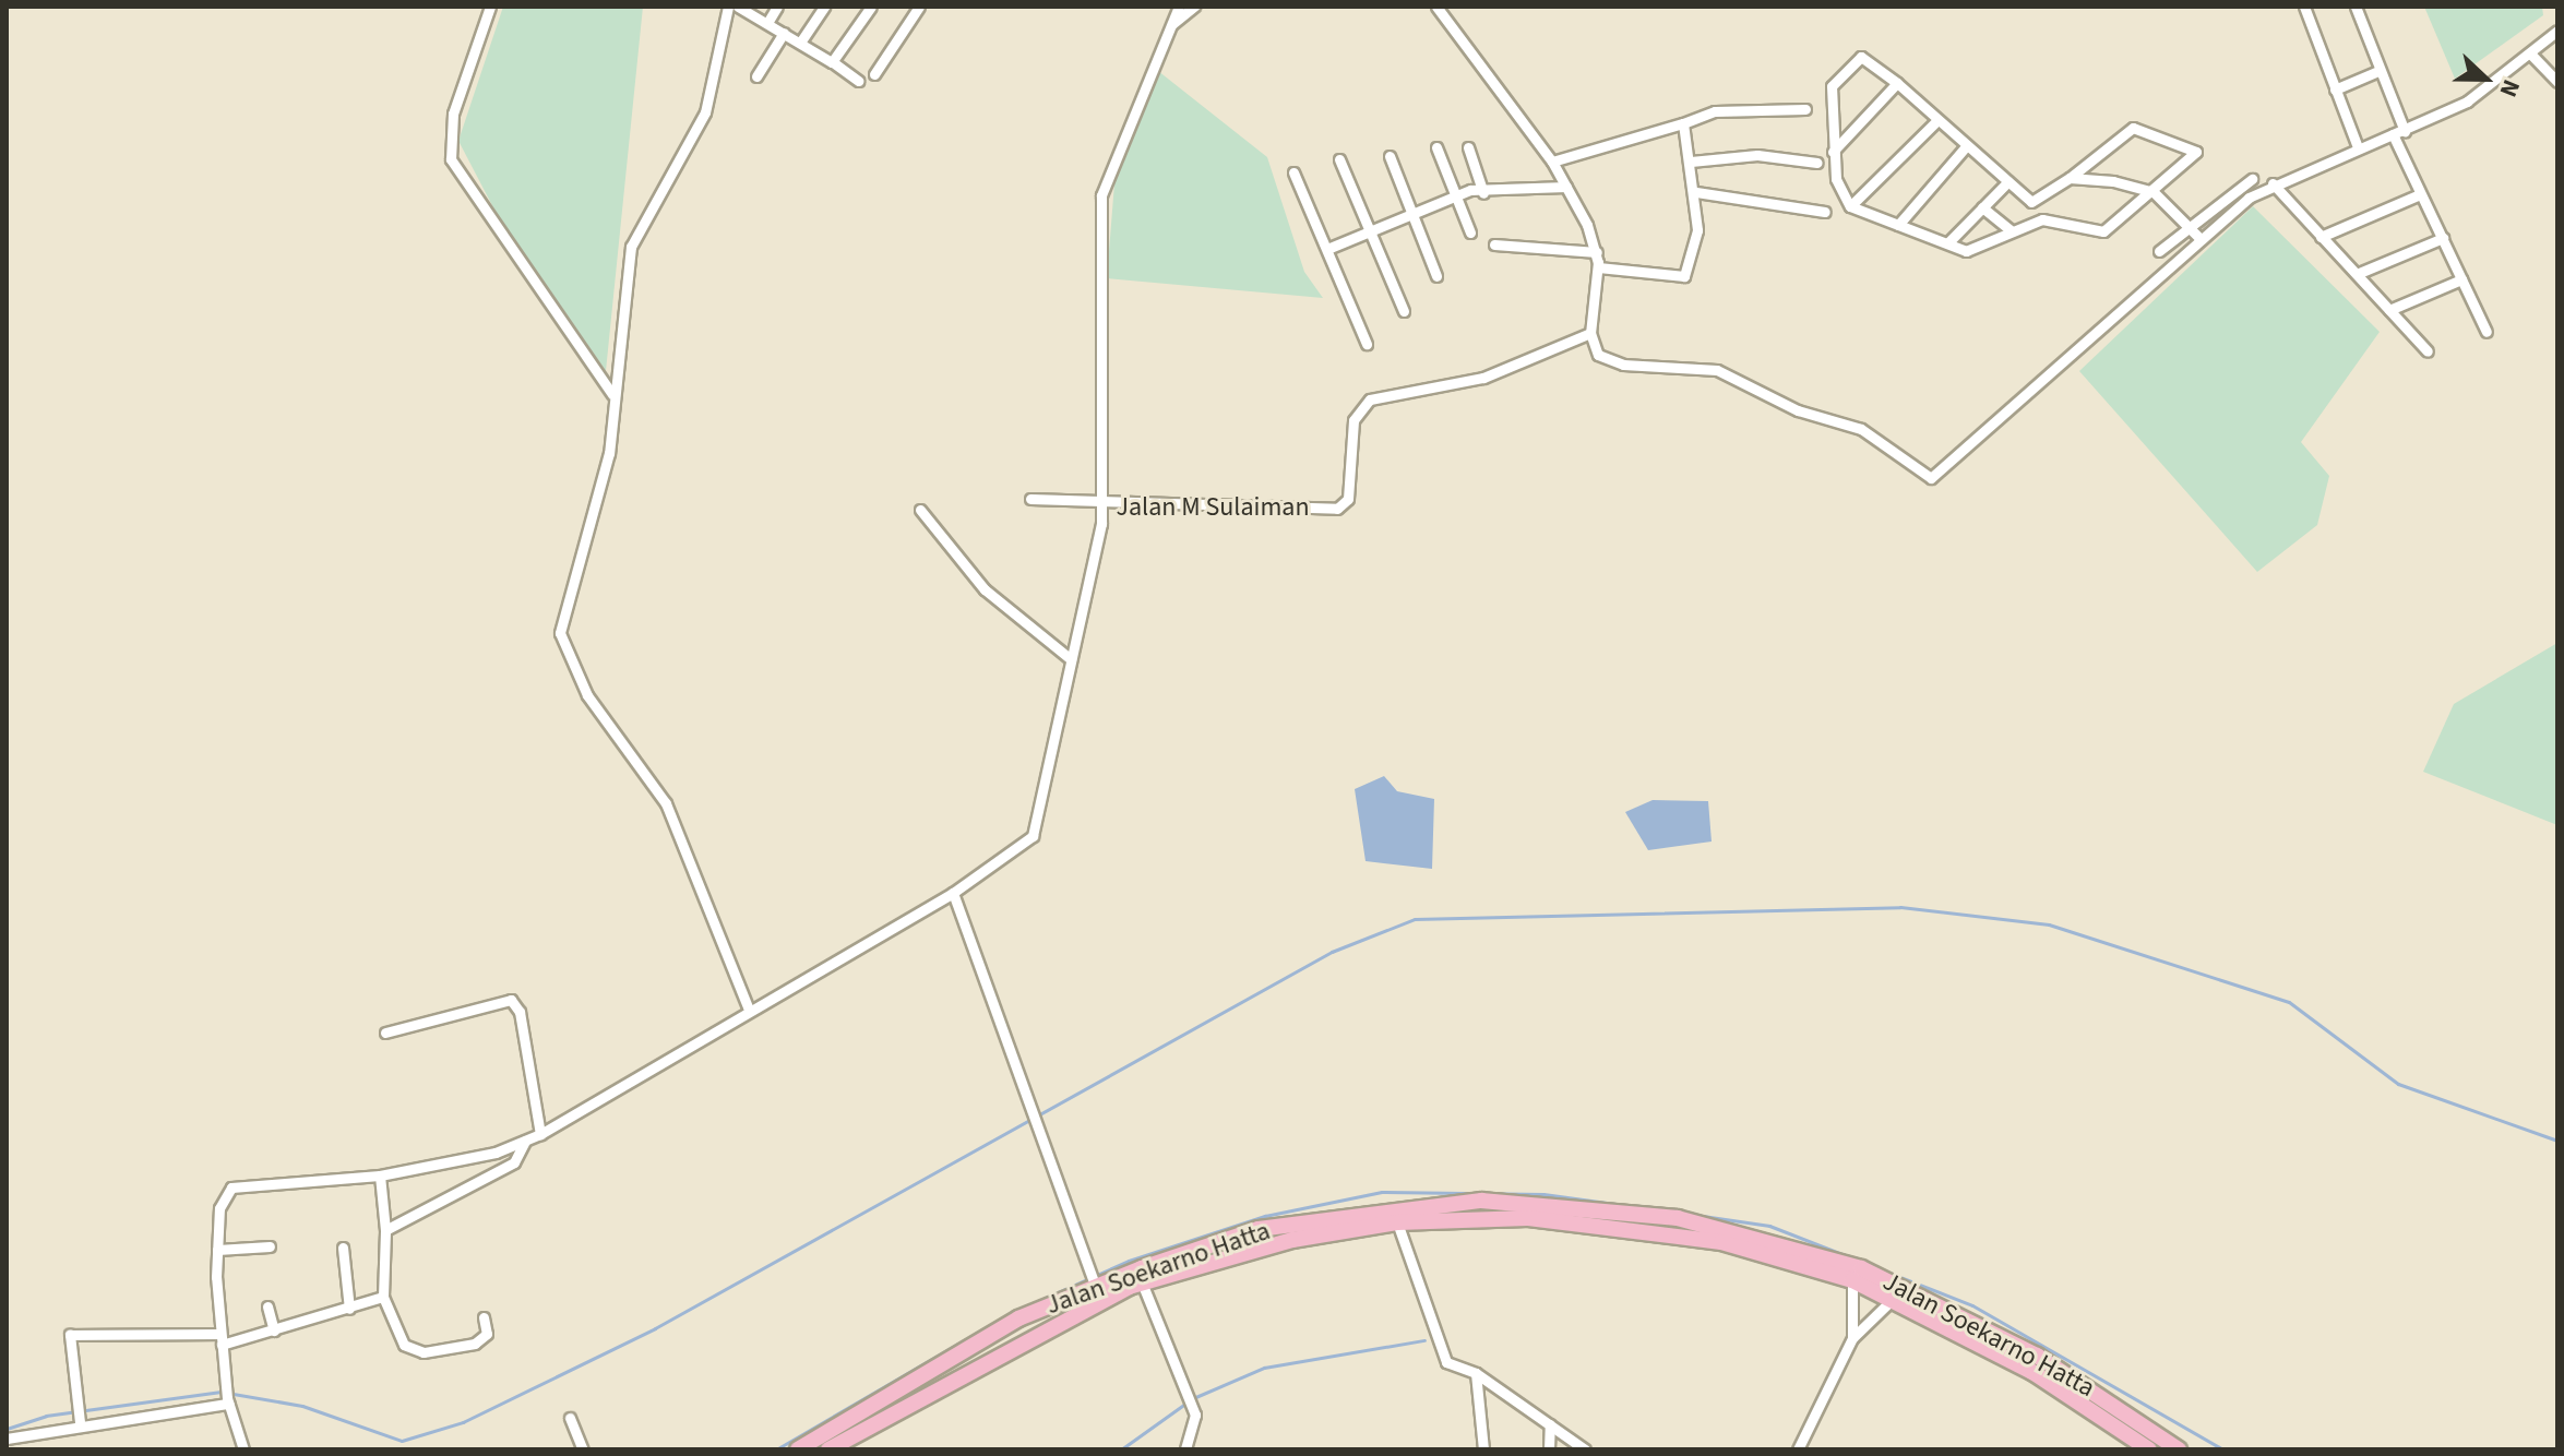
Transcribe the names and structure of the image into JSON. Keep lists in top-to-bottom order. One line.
{"streets":{"highway":["Jalan Soekarno Hatta"],"street":["Jalan M Sulaiman"]},"north":"right"}
